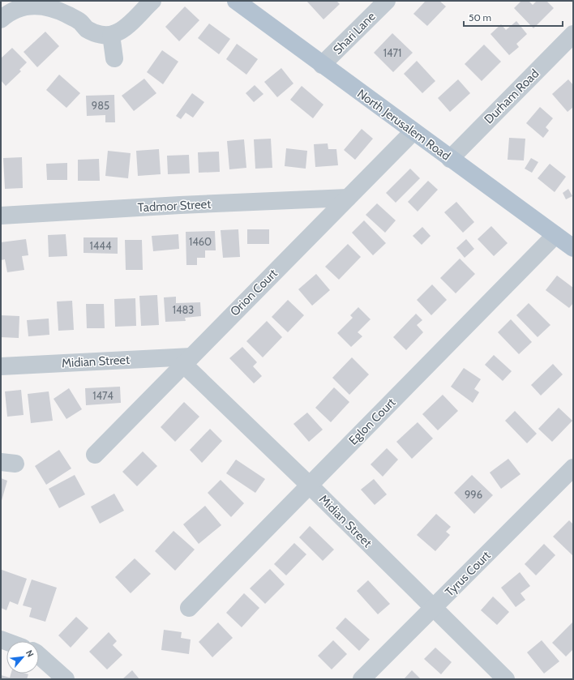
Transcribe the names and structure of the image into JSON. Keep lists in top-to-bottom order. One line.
{"streets":{"main road":["North Jerusalem Road"],"street":["Shari Lane","Durham Road","Tadmor Street","Orion Court","Midian Street","Eglon Court","Tyrus Court"]},"crossings":[["Shari Lane","North Jerusalem Road"],["Durham Road","North Jerusalem Road"],["North Jerusalem Road","Orion Court"],["North Jerusalem Road","Eglon Court"],["Tadmor Street","Orion Court"],["Orion Court","Midian Street"],["Midian Street","Eglon Court"],["Midian Street","Tyrus Court"]],"house_numbers":["1471","985","1460","1444","1483","1474","996"],"scale_bar":"50 m","north":"top right"}
